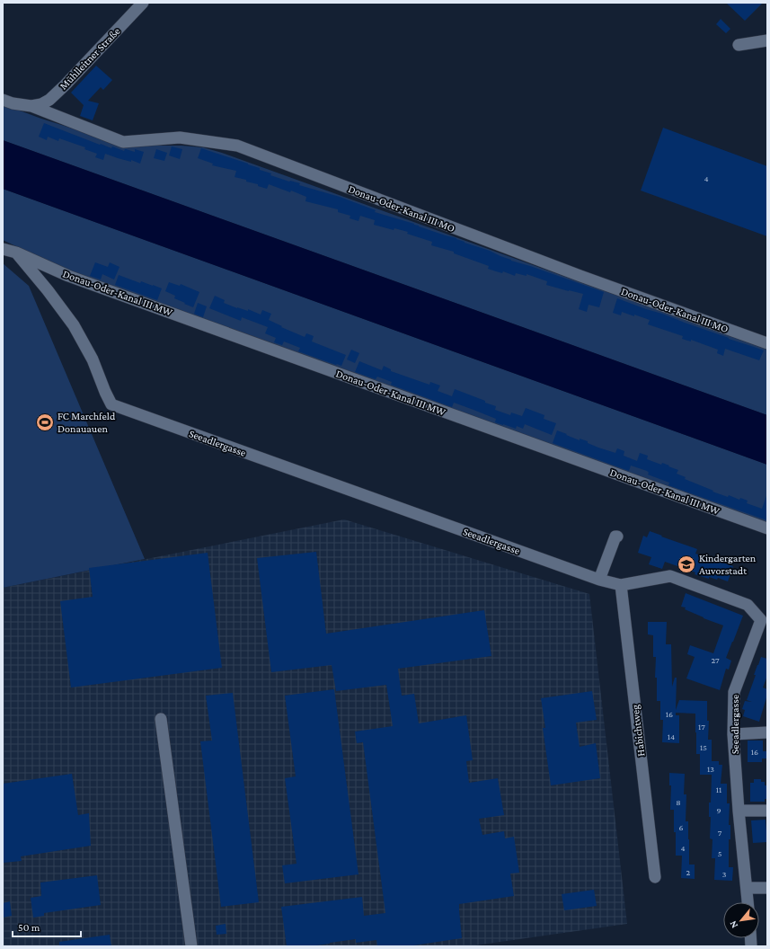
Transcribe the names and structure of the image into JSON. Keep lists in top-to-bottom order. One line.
{"streets":{"street":["Mühlleitner Straße","Donau-Oder-Kanal III MO","Donau-Oder-Kanal III MW","Seeadlergasse","Habichtweg"]},"crossings":[["Mühlleitner Straße","Donau-Oder-Kanal III MO"],["Donau-Oder-Kanal III MW","Seeadlergasse"],["Seeadlergasse","Habichtweg"]],"places":{"sports":["FC Marchfeld Donauauen"],"school or university":["Kindergarten Auvorstadt"]},"house_numbers":["4","27","16","17","14","15","16","13","11","8","9","6","7","4","5","2","3"],"scale_bar":"50 m","north":"bottom left"}
